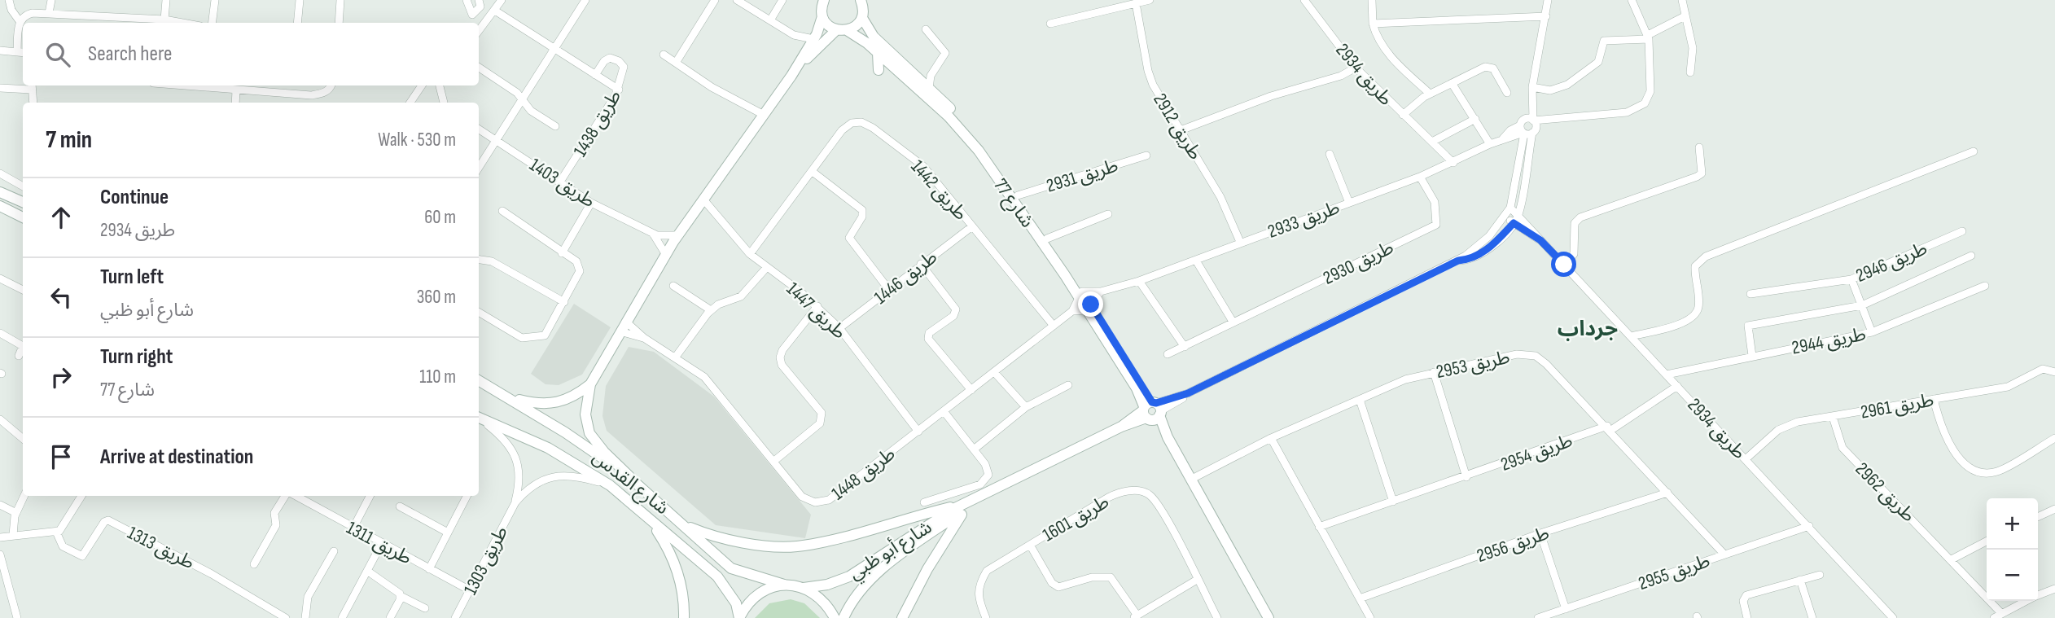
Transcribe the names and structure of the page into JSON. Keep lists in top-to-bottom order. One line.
{"streets":{"street":["طريق 2934","طريق 1438","طريق 2912","طريق 2931","طريق 1403","طريق 1442","شارع 77","طريق 2933","طريق 2946","طريق 2930","طريق 1446","طريق 1447","طريق 2944","طريق 2953","طريق 2961","طريق 2954","طريق 1448","شارع القدس","طريق 2962","طريق 1601","طريق 1311","طريق 2956","طريق 1313","شارع أبو ظبي","طريق 1303","طريق 2955"]},"crossings":[["طريق 2934","طريق 2933"],["طريق 2934","طريق 2944"],["طريق 2934","طريق 2961"],["طريق 2934","طريق 2954"],["طريق 2934","شارع أبو ظبي"],["طريق 2934","طريق 2955"],["طريق 1438","طريق 1403"],["طريق 2912","طريق 2933"],["طريق 2931","شارع 77"],["طريق 1442","طريق 1446"],["طريق 1442","طريق 1447"],["طريق 1442","طريق 1448"],["شارع 77","طريق 2933"],["شارع 77","طريق 2953"],["شارع 77","طريق 1448"],["شارع 77","شارع أبو ظبي"],["طريق 2933","طريق 2930"],["طريق 2933","طريق 1448"],["طريق 2933","شارع أبو ظبي"],["طريق 1446","طريق 1447"],["طريق 1447","طريق 1448"],["طريق 2953","طريق 2954"],["طريق 2953","طريق 2956"],["طريق 2953","طريق 2955"],["طريق 2961","طريق 2962"],["شارع القدس","شارع أبو ظبي"],["شارع القدس","طريق 1303"],["طريق 1311","طريق 1303"]],"districts":["جرداب"],"page":{"search":"Search here","heading":["7 min","Walk · 530 m"],"list":[["Continue","طريق 2934","60 m"],["Turn left","شارع أبو ظبي","360 m"],["Turn right","شارع 77","110 m"],"Arrive at destination"],"map_buttons":["+","−"]}}
